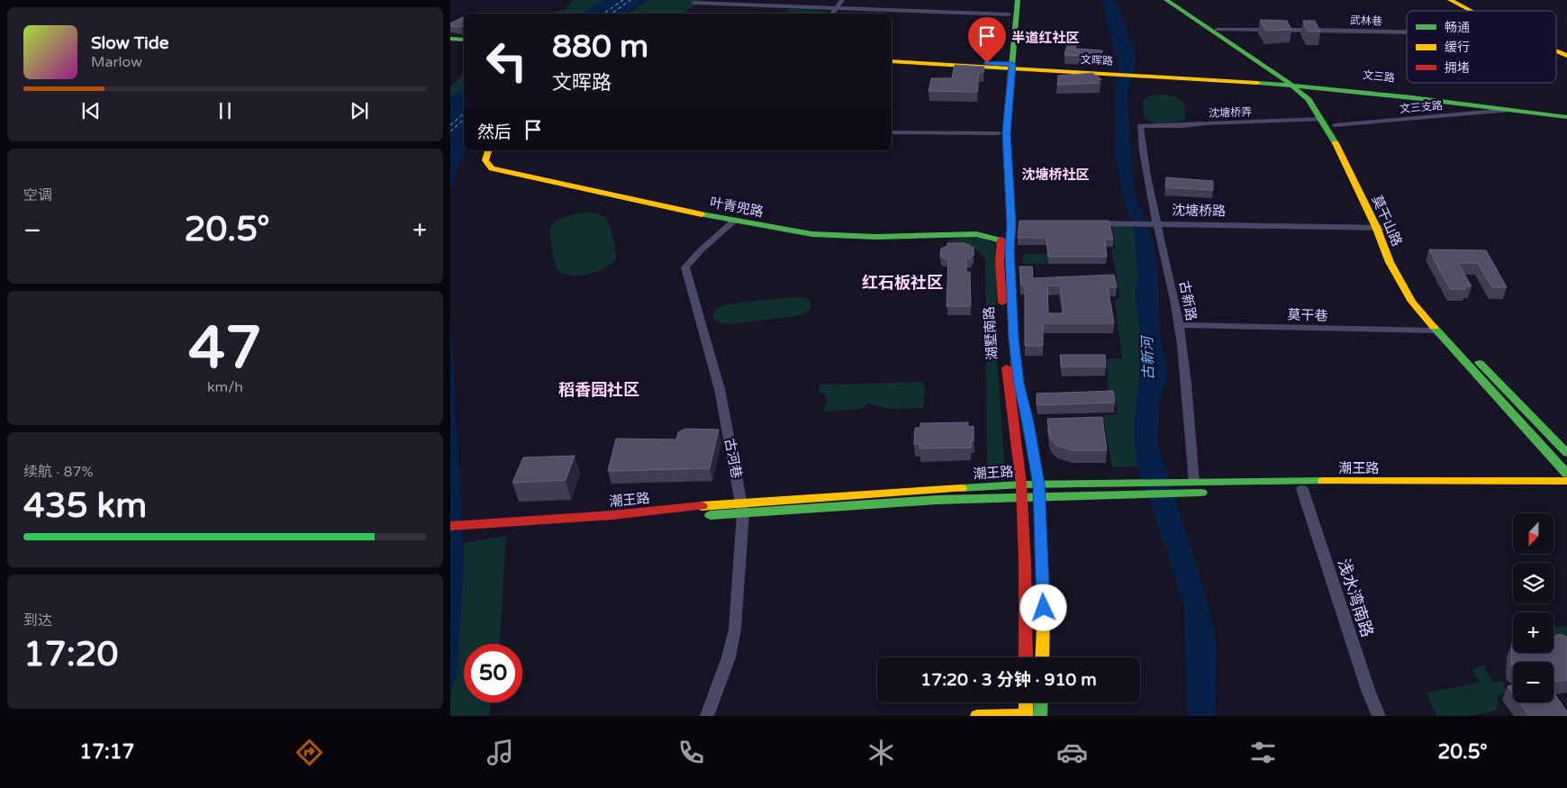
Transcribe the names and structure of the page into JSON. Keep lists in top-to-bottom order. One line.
{"streets":{"main road":["文晖路","文三路","叶青兜路","莫干山路","湖墅南路","潮王路"],"street":["武林巷","文三支路","沈塘桥弄","沈塘桥路","古新路","莫干巷","古河巷","浅水湾南路"]},"crossings":[["武林巷","莫干山路"],["文晖路","文三路"],["文晖路","莫干山路"],["文晖路","湖墅南路"],["文三路","文三支路"],["文三路","莫干山路"],["文三支路","莫干山路"],["沈塘桥弄","莫干山路"],["沈塘桥弄","古新路"],["叶青兜路","湖墅南路"],["叶青兜路","古河巷"],["沈塘桥路","莫干山路"],["沈塘桥路","古新路"],["莫干山路","莫干巷"],["古新路","莫干巷"],["古新路","潮王路"],["湖墅南路","潮王路"],["古河巷","潮王路"],["潮王路","浅水湾南路"]],"districts":["半道红社区","沈塘桥社区","红石板社区","稻香园社区"],"water":["古新河"],"legend":["畅通","缓行","拥堵"],"north":"bottom","page":{"turn":["880 m","文晖路"],"song":["Slow Tide","Marlow"],"then":"然后","tile":["空调",["47","km/h"],["续航 · 87%","435 km"],["到达","17:20"]],"heat":["−","20.5°","+"],"map_buttons":["+","−"],"limit":"50","trip":"17:20 · 3 分钟 · 910 m","tabs":["17:17","20.5°"]}}
